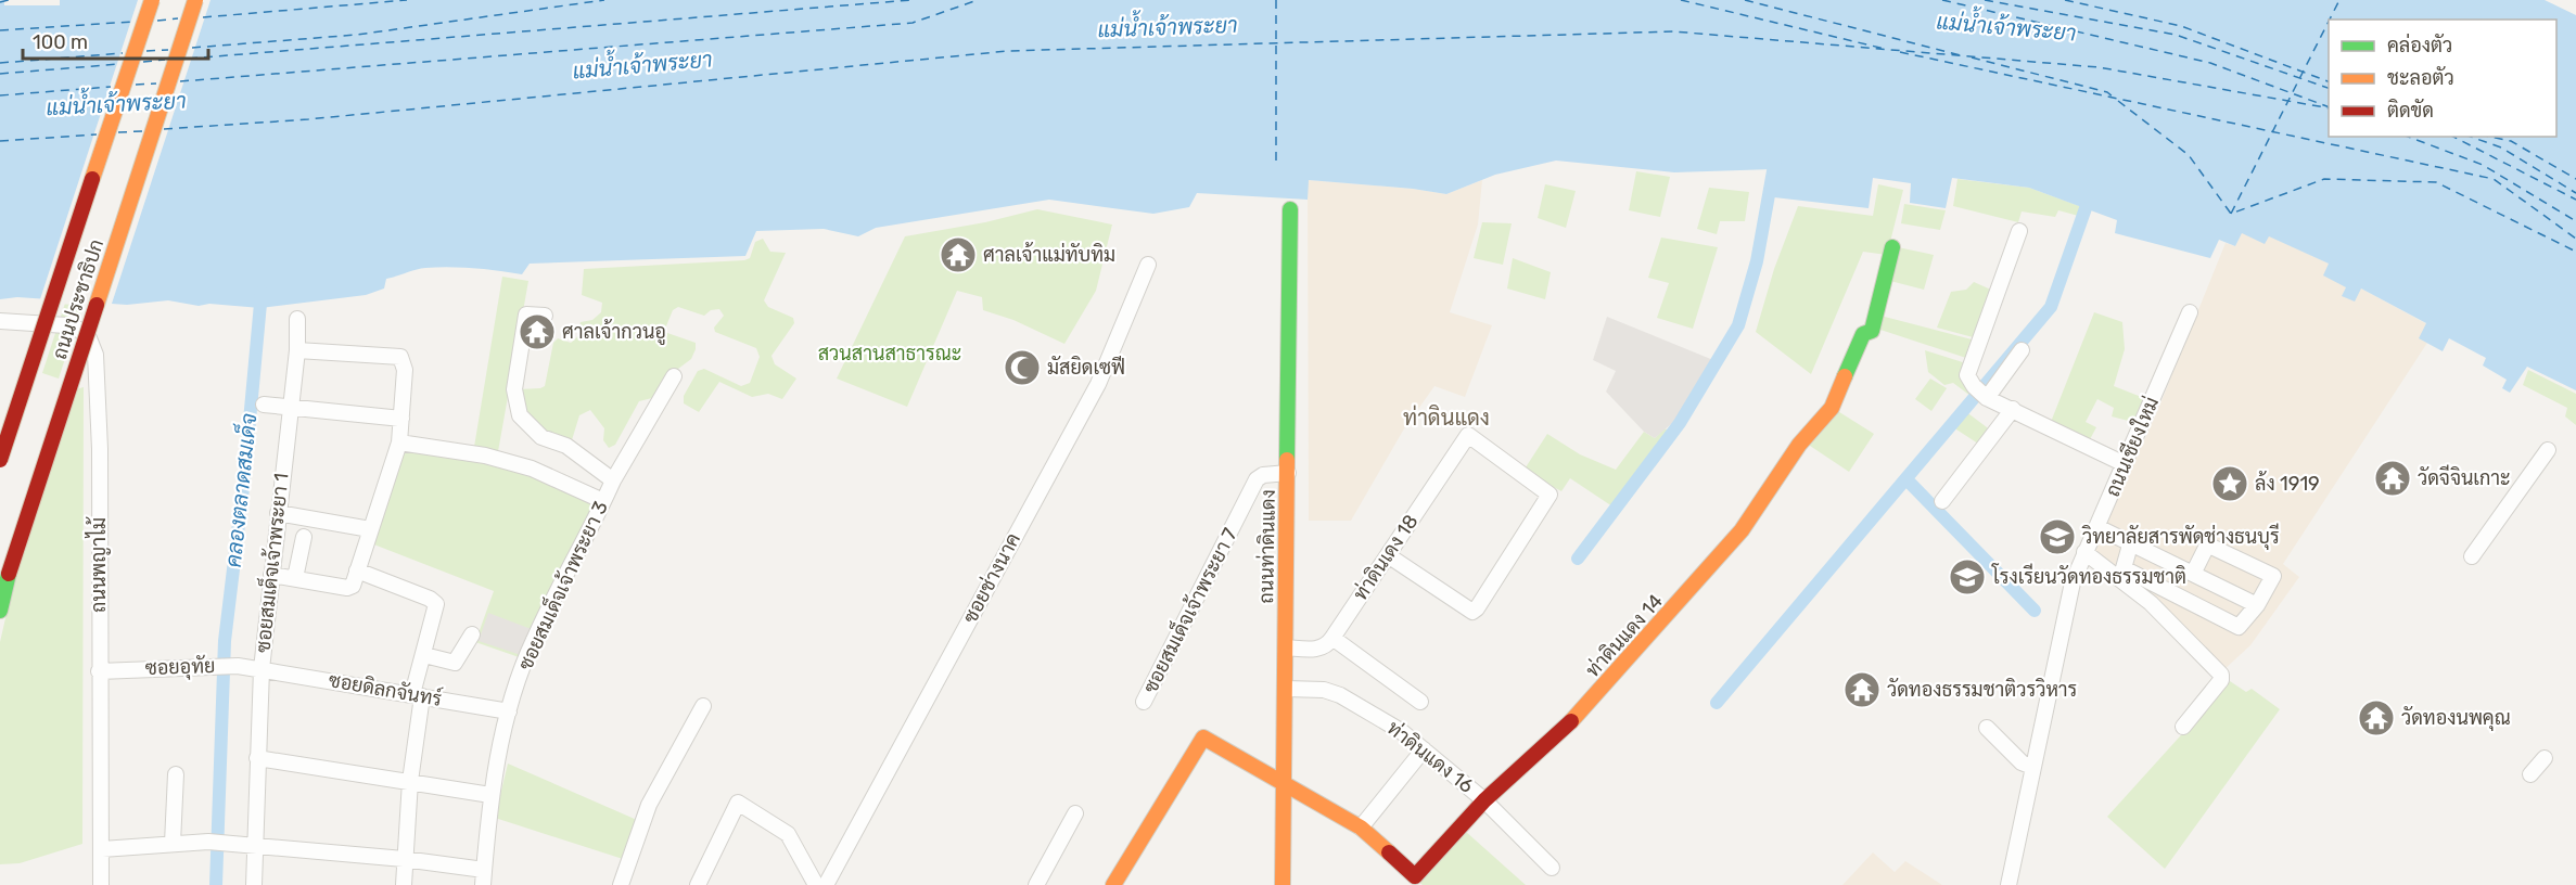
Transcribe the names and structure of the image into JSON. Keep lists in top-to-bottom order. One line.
{"streets":{"street":["ถนนประชาธิปก","ถนนเชียงใหม่","ถนนท่าดินแดง","ท่าดินเดง 18","ซอยสมเด็จเจ้าพระยา 1","ถนนพญาไม้","ซอยช่างนาค","ซอยสมเด็จเจ้าพระยา 3","ซอยสมเด็จเจ้าพระยา 7","ท่าดินแดง 14","ซอยอุทัย","ซอยดิลกจันทร์","ท่าดินแดง 16"]},"crossings":[["ถนนท่าดินแดง","ซอยสมเด็จเจ้าพระยา 7"],["ถนนท่าดินแดง","ท่าดินแดง 14"],["ถนนท่าดินแดง","ท่าดินแดง 16"],["ซอยสมเด็จเจ้าพระยา 1","ซอยอุทัย"],["ซอยสมเด็จเจ้าพระยา 1","ซอยดิลกจันทร์"],["ถนนพญาไม้","ซอยอุทัย"],["ซอยสมเด็จเจ้าพระยา 3","ซอยดิลกจันทร์"],["ท่าดินแดง 14","ท่าดินแดง 16"],["ซอยอุทัย","ซอยดิลกจันทร์"]],"districts":["ท่าดินแดง"],"water":["แม่น้ำเจ้าพระยา","คลองตลาดสมเด็จ"],"parks":["สวนสานสาธารณะ"],"places":{"temple":["ศาลเจ้าแม่ทับทิม","ศาลเจ้ากวนอู","วัดจีจินเกาะ","วัดทองธรรมชาติวรวิหาร","วัดทองนพคุณ"],"mosque":["มัสยิดเซฟี"],"place":["ล้ง 1919"],"school or university":["วิทยาลัยสารพัดช่างธนบุรี","โรงเรียนวัดทองธรรมชาติ"]},"legend":["คล่องตัว","ชะลอตัว","ติดขัด"],"scale_bar":"100 m"}
